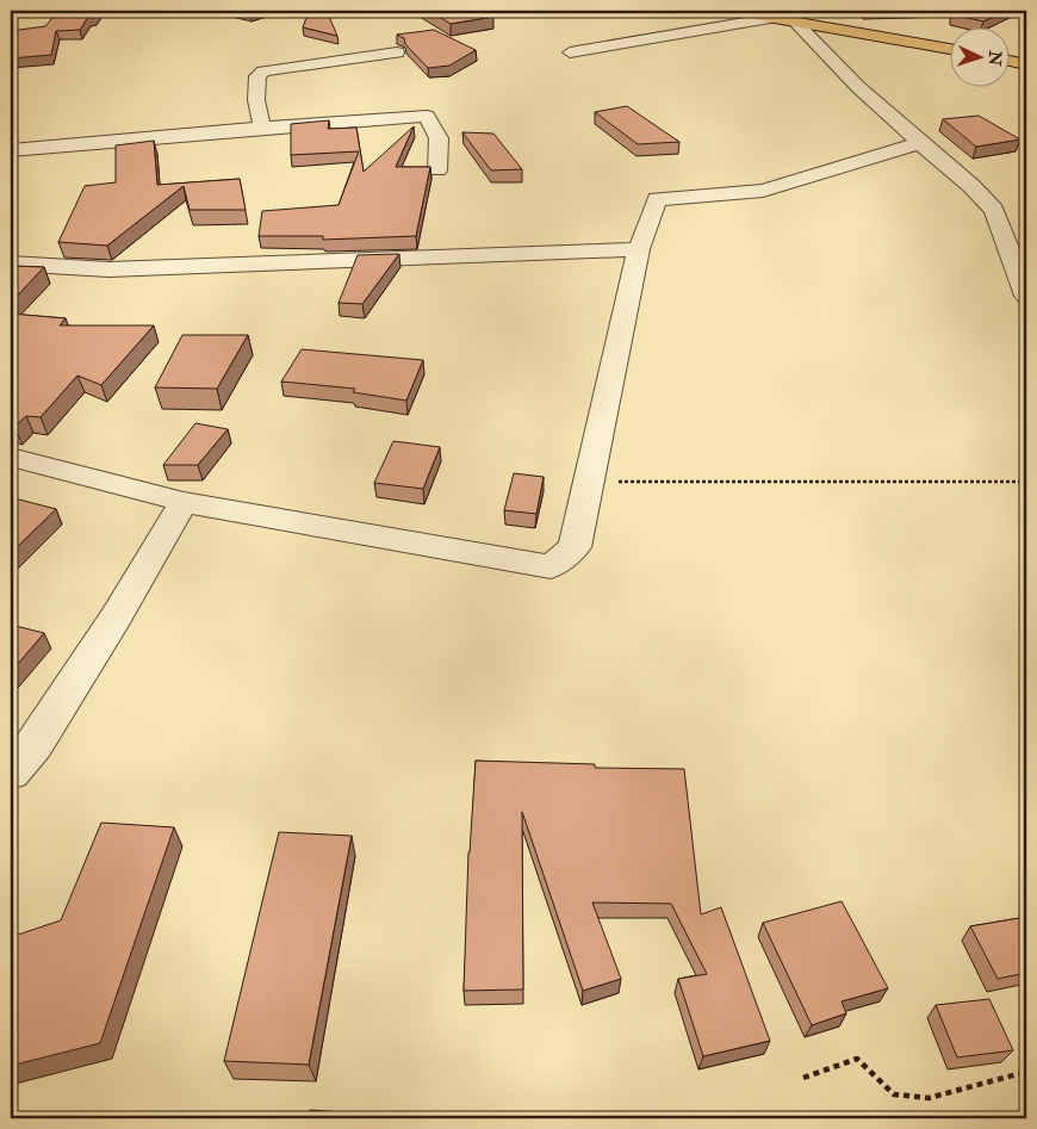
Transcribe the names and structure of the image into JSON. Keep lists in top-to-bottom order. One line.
{"north":"right"}
